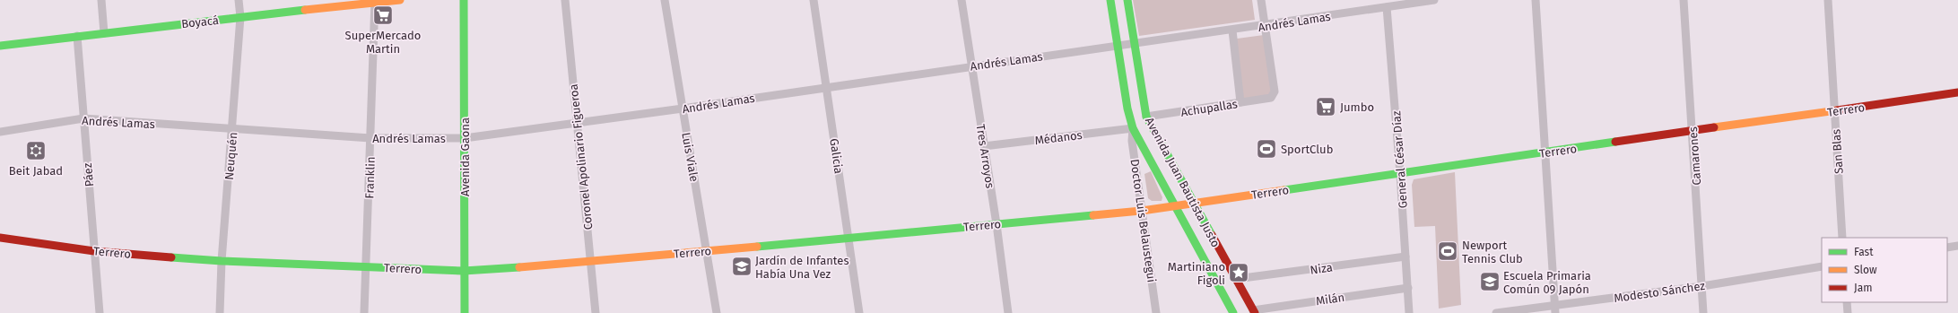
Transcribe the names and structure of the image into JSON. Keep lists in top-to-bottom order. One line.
{"streets":{"street":["Boyacá","Andrés Lamas","Achupallas","Terrero","Médanos","San Blas","Neuquén","Galicia","Tres Arroyos","Camarones","Avenida Gaona","Coronel Apolinario Figueroa","Luis Viale","General César Díaz","Páez","Franklin","Avenida Juan Bautista Justo","Doctor Luis Belaustegui","Niza","Modesto Sánchez","Milán"]},"crossings":[["Boyacá","Neuquén"],["Boyacá","Páez"],["Boyacá","Franklin"],["Andrés Lamas","Achupallas"],["Andrés Lamas","Neuquén"],["Andrés Lamas","Galicia"],["Andrés Lamas","Tres Arroyos"],["Andrés Lamas","Avenida Gaona"],["Andrés Lamas","Coronel Apolinario Figueroa"],["Andrés Lamas","Luis Viale"],["Andrés Lamas","General César Díaz"],["Andrés Lamas","Páez"],["Andrés Lamas","Franklin"],["Andrés Lamas","Avenida Juan Bautista Justo"],["Achupallas","Avenida Juan Bautista Justo"],["Terrero","San Blas"],["Terrero","Neuquén"],["Terrero","Galicia"],["Terrero","Tres Arroyos"],["Terrero","Camarones"],["Terrero","Avenida Gaona"],["Terrero","Coronel Apolinario Figueroa"],["Terrero","Luis Viale"],["Terrero","General César Díaz"],["Terrero","Páez"],["Terrero","Franklin"],["Terrero","Avenida Juan Bautista Justo"],["Terrero","Doctor Luis Belaustegui"],["Médanos","Tres Arroyos"],["Médanos","Avenida Juan Bautista Justo"],["Médanos","Doctor Luis Belaustegui"],["Camarones","Modesto Sánchez"],["General César Díaz","Niza"],["General César Díaz","Milán"],["Avenida Juan Bautista Justo","Doctor Luis Belaustegui"],["Avenida Juan Bautista Justo","Niza"],["Avenida Juan Bautista Justo","Milán"]],"places":{"supermarket":["SuperMercado Martin","Jumbo"],"sports":["SportClub","Newport Tennis Club"],"synagogue":["Beit Jabad"],"school or university":["Jardín de Infantes Había Una Vez","Escuela Primaria Común 09 Japón"],"place":["Martiniano Figoli"]},"legend":["Fast","Slow","Jam"]}
